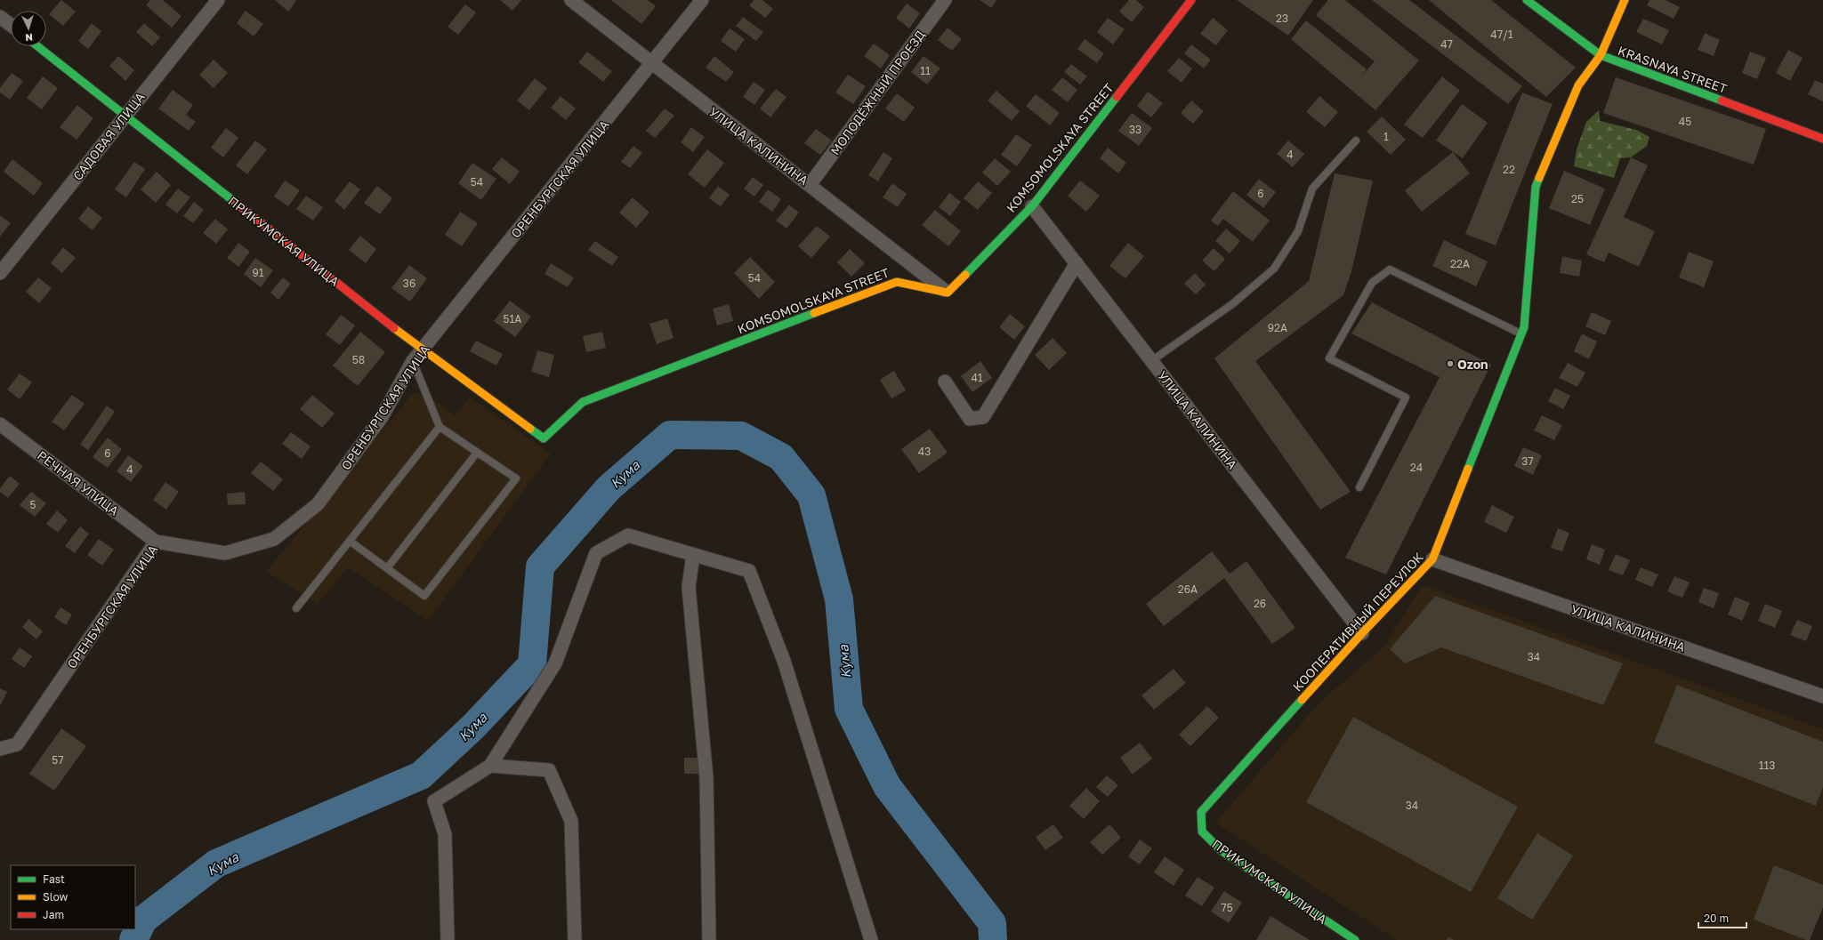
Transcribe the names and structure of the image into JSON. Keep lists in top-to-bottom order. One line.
{"streets":{"street":["KRASNAYA STREET","МОЛОДЁЖНЫЙ ПРОЕЗД","САДОВАЯ УЛИЦА","УЛИЦА КАЛИНИНА","KOMSOMOLSKAYA STREET","ОРЕНБУРГСКАЯ УЛИЦА","ПРИКУМСКАЯ УЛИЦА","РЕЧНАЯ УЛИЦА","КООПЕРАТИВНЫЙ ПЕРЕУЛОК"]},"crossings":[["KRASNAYA STREET","КООПЕРАТИВНЫЙ ПЕРЕУЛОК"],["МОЛОДЁЖНЫЙ ПРОЕЗД","УЛИЦА КАЛИНИНА"],["САДОВАЯ УЛИЦА","ПРИКУМСКАЯ УЛИЦА"],["УЛИЦА КАЛИНИНА","KOMSOMOLSKAYA STREET"],["УЛИЦА КАЛИНИНА","ОРЕНБУРГСКАЯ УЛИЦА"],["УЛИЦА КАЛИНИНА","КООПЕРАТИВНЫЙ ПЕРЕУЛОК"],["KOMSOMOLSKAYA STREET","ПРИКУМСКАЯ УЛИЦА"],["ОРЕНБУРГСКАЯ УЛИЦА","ПРИКУМСКАЯ УЛИЦА"],["ОРЕНБУРГСКАЯ УЛИЦА","РЕЧНАЯ УЛИЦА"],["ПРИКУМСКАЯ УЛИЦА","КООПЕРАТИВНЫЙ ПЕРЕУЛОК"]],"water":["Кума"],"places":["Ozon"],"house_numbers":["23","47/1","47","11","45","33","1","4","22","54","6","25","22А","91","54","36","51А","92А","58","41","43","6","37","24","4","5","26А","26","34","57","113","34","75"],"legend":["Fast","Slow","Jam"],"scale_bar":"20 m","north":"bottom"}
